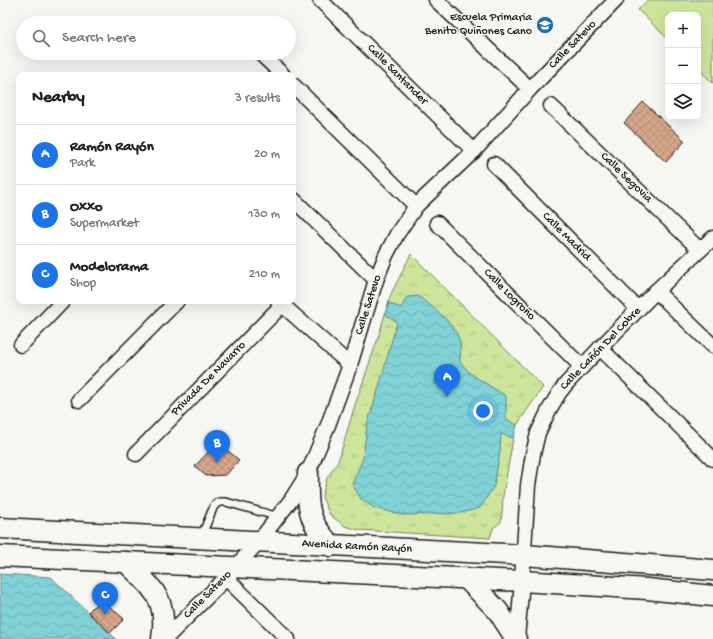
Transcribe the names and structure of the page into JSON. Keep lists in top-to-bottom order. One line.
{"streets":{"main road":["Avenida Ramón Rayón"],"street":["Calle Satevo","Calle Santander","Calle Segovia","Calle Madrid","Calle Logroño","Calle Cañón Del Cobre","Privada De Navarro"]},"crossings":[["Calle Satevo","Calle Santander"],["Calle Satevo","Avenida Ramón Rayón"],["Calle Segovia","Calle Cañón Del Cobre"],["Calle Madrid","Calle Cañón Del Cobre"],["Calle Logroño","Calle Cañón Del Cobre"],["Calle Cañón Del Cobre","Avenida Ramón Rayón"]],"places":{"school or university":["Escuela Primaria Benito Quiñones Cano"]},"page":{"map_buttons":["+","−"],"search":"Search here","heading":["Nearby","3 results"],"list":[{"mark":"A","name":"Ramón Rayón","note":"Park","value":"20 m"},{"mark":"B","name":"Oxxo","note":"Supermarket","value":"130 m"},{"mark":"C","name":"Modelorama","note":"Shop","value":"210 m"}],"pins":["A","B","C"]}}
